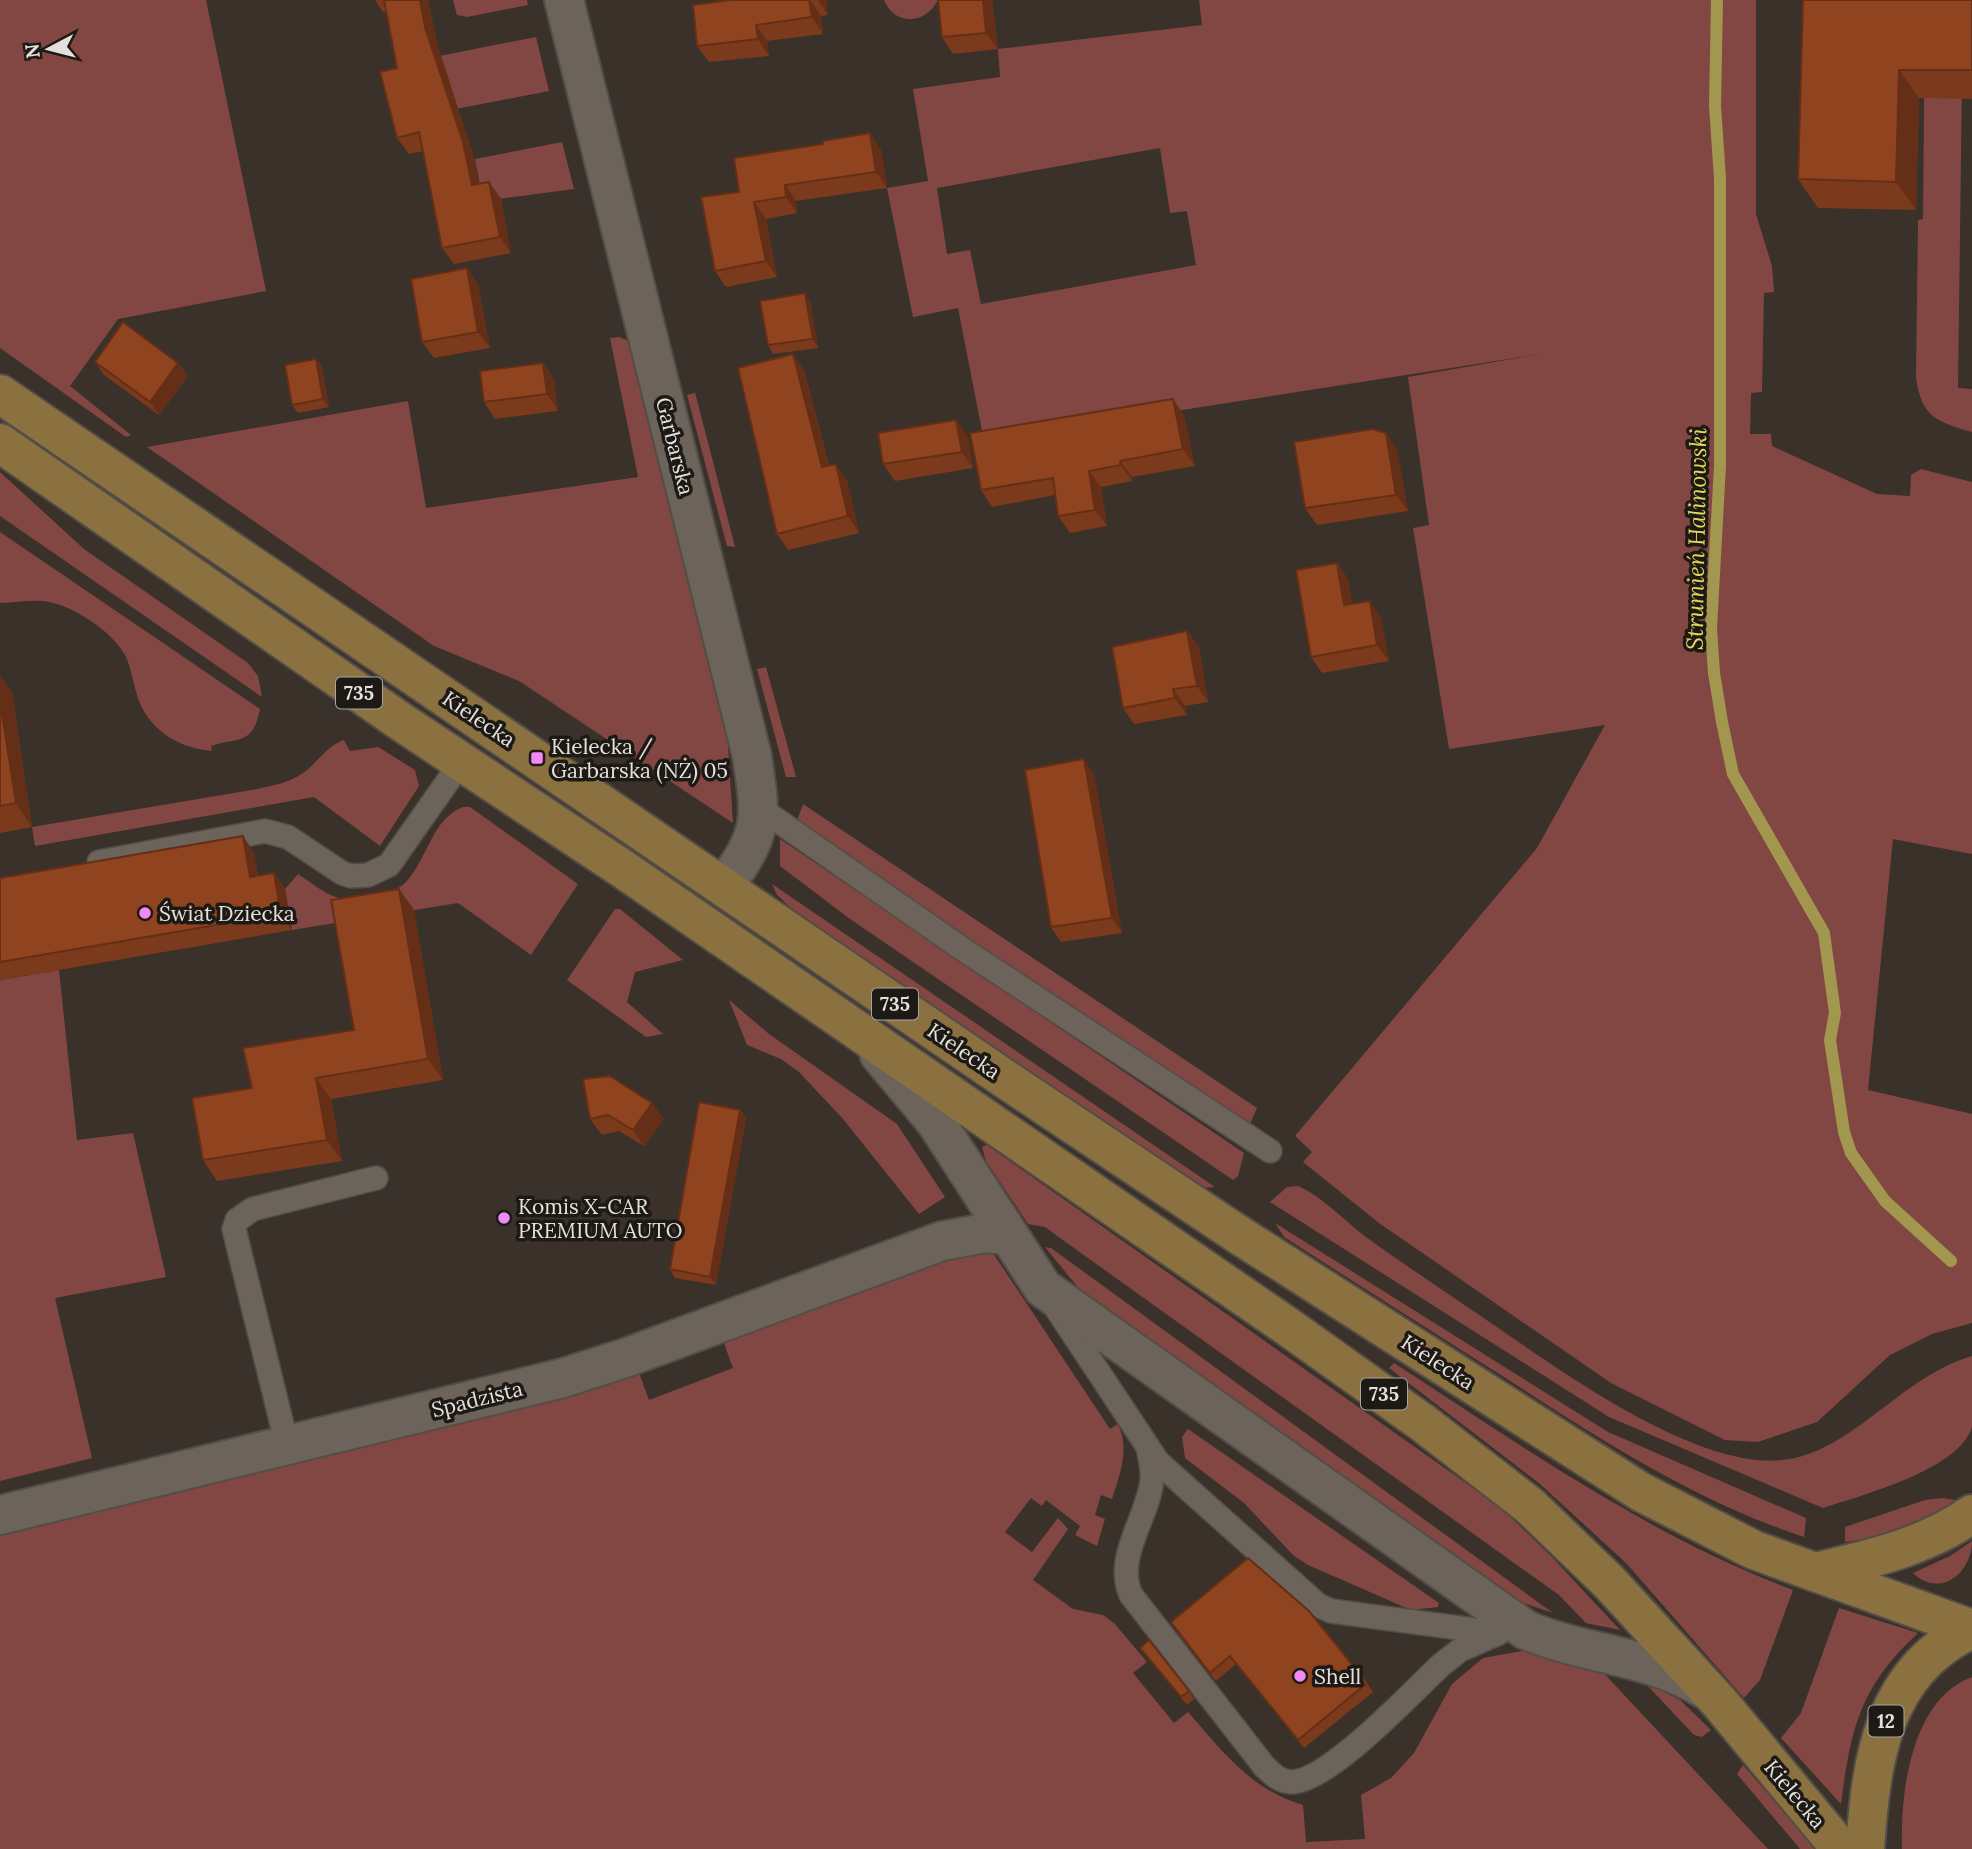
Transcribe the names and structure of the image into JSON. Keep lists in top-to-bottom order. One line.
{"streets":{"main road":["735","Kielecka","12"],"street":["Garbarska","Spadzista"]},"crossings":[["Garbarska","Kielecka"],["Kielecka","12"]],"water":["Strumień Halinowski"],"places":{"transit":["Kielecka / Garbarska (NŻ) 05"],"other":["Świat Dziecka","Komis X-CAR PREMIUM AUTO","Shell"]},"north":"left"}
